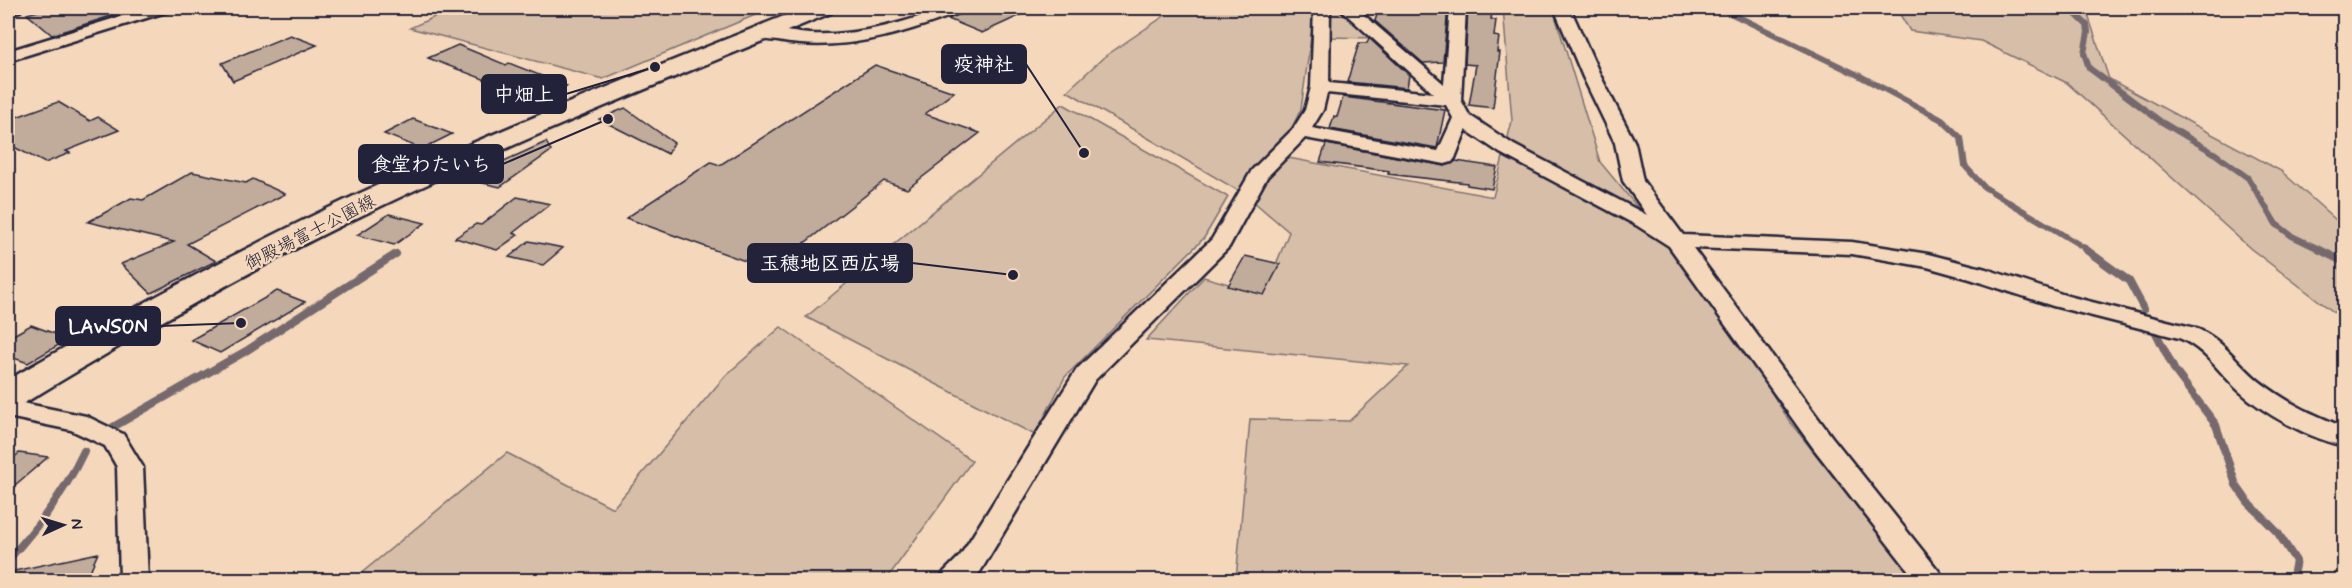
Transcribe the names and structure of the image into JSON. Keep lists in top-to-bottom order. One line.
{"streets":{"main road":["御殿場富士公園線"]},"places":["中畑上","食堂わたいち","疫神社","玉穂地区西広場","LAWSON"],"north":"right"}
